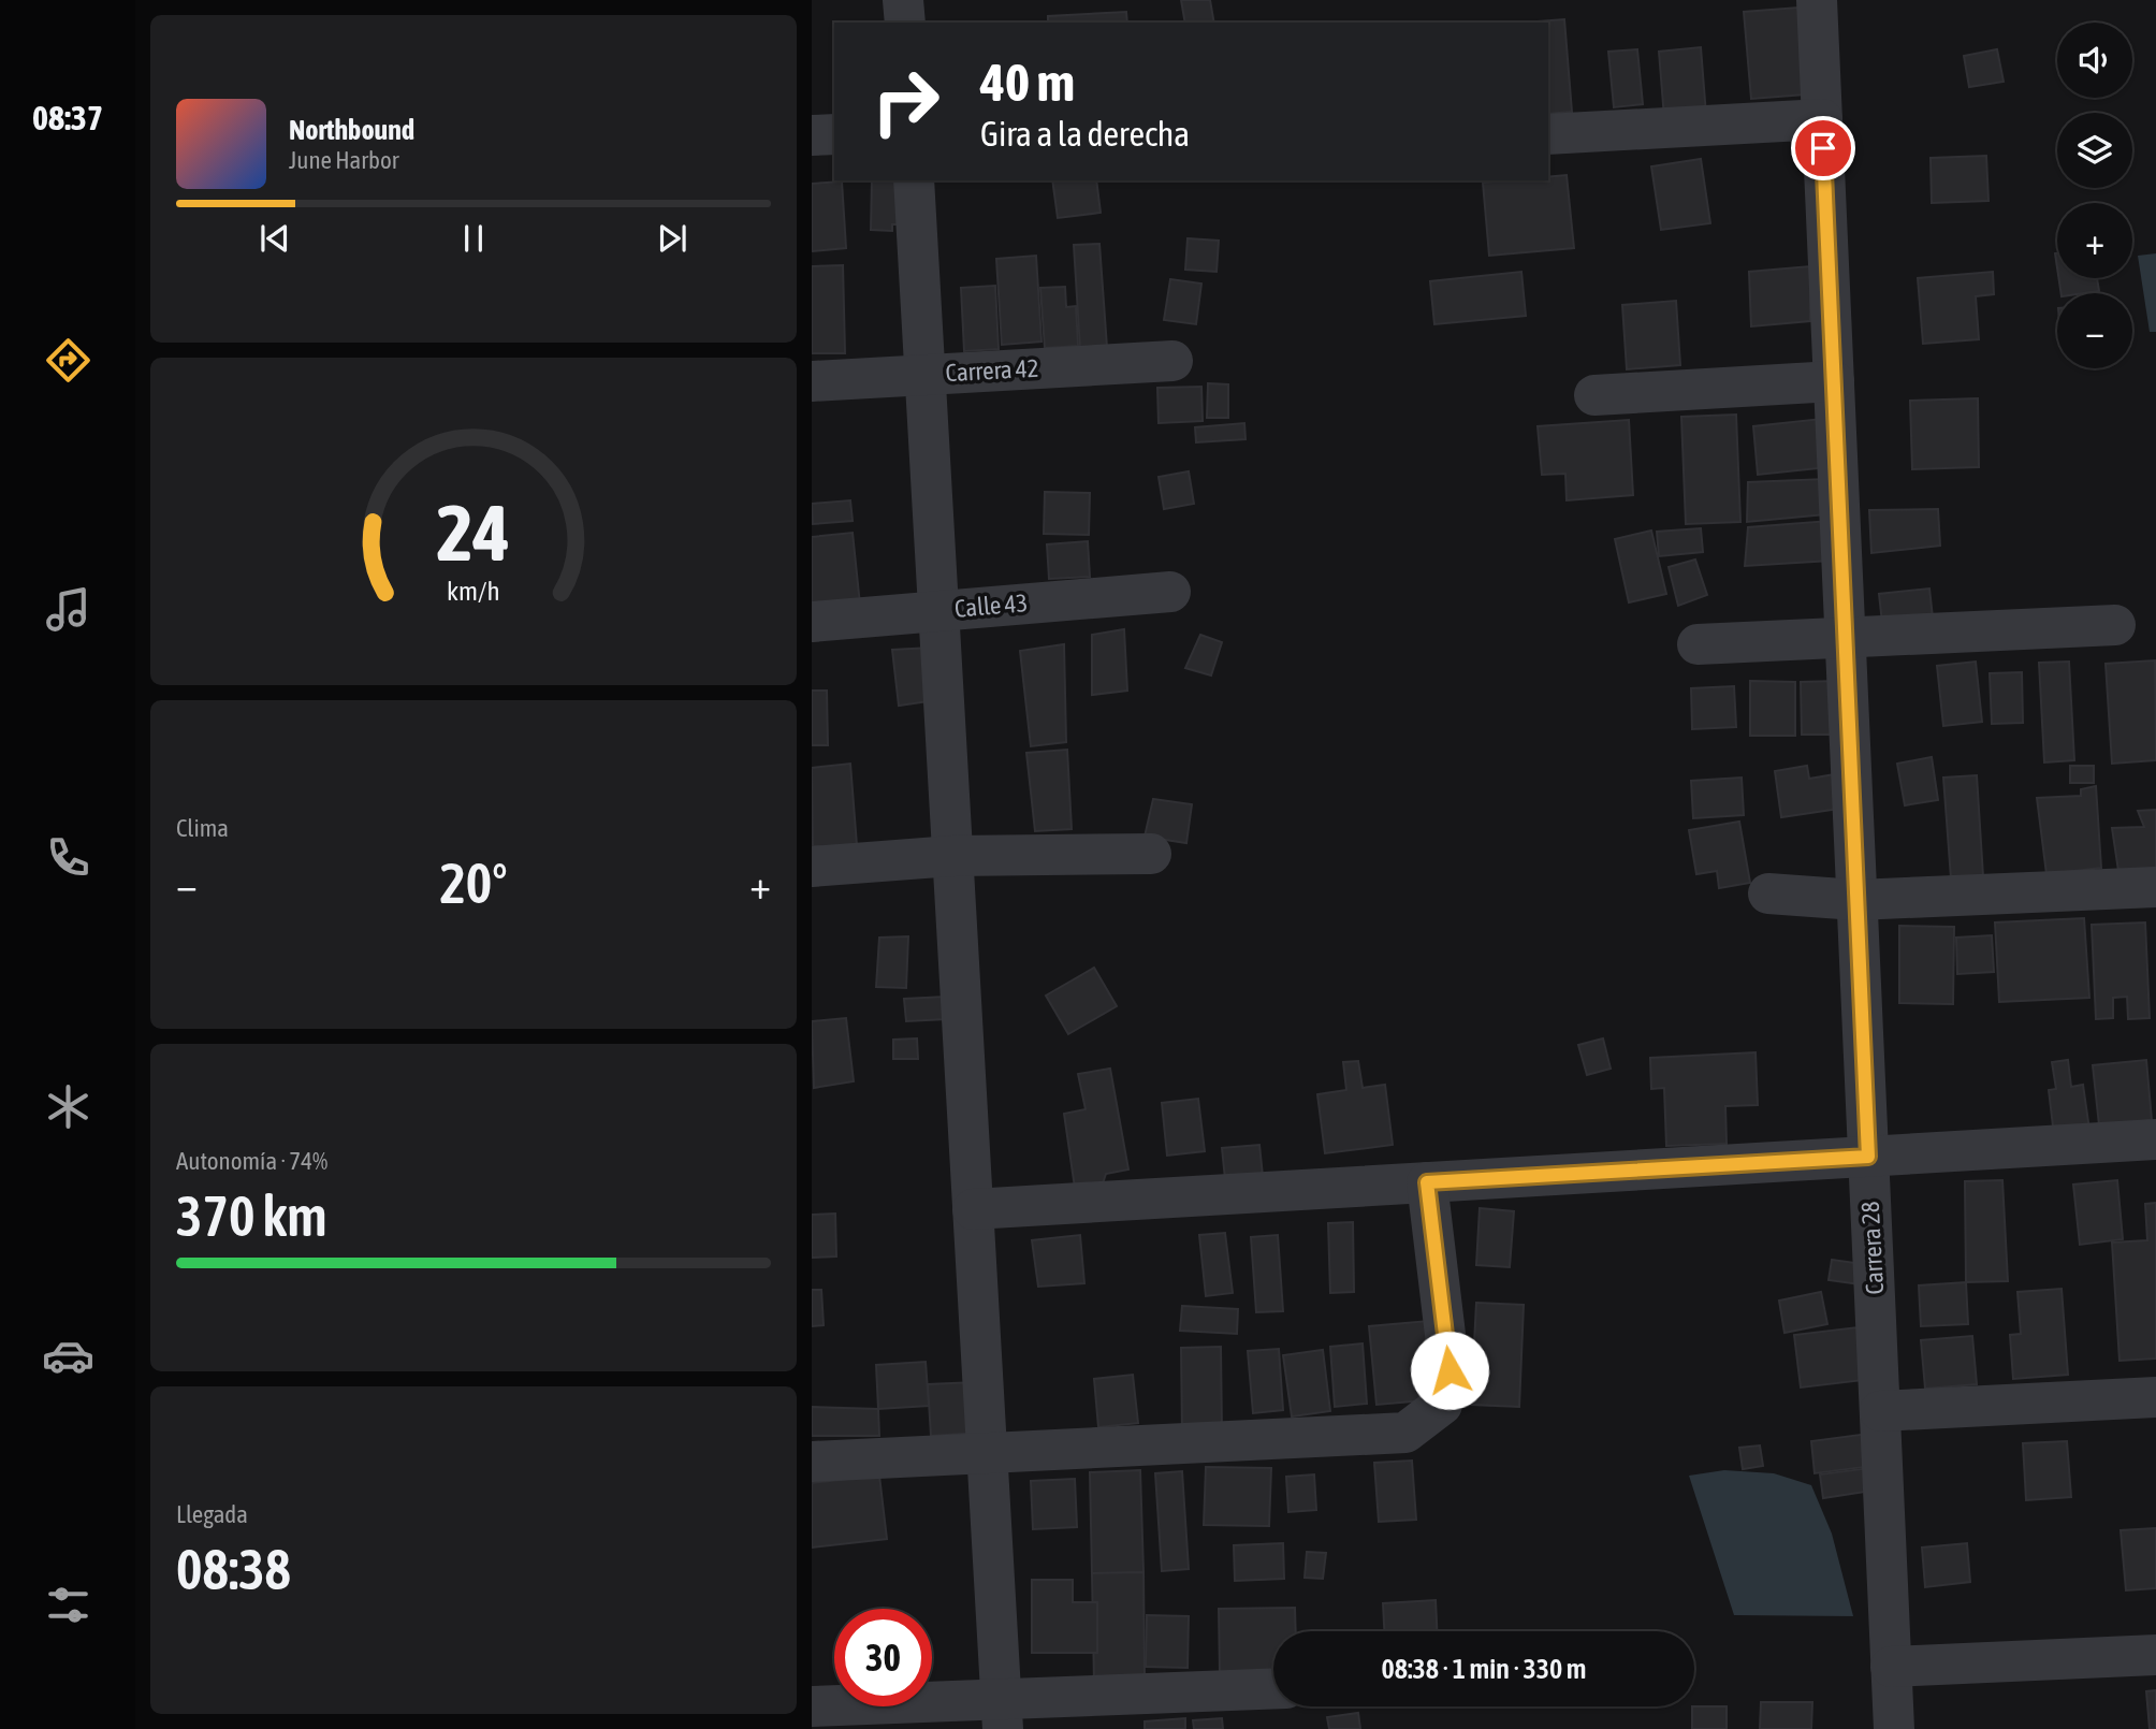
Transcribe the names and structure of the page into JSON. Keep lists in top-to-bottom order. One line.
{"streets":{"street":["Carrera 42","Calle 43","Carrera 28"]},"page":{"tabs":"08:37","map_buttons":["+","−"],"turn":["40 m","Gira a la derecha"],"song":["Northbound","June Harbor"],"tile":["Clima",["Autonomía · 74%","370 km"],["Llegada","08:38"]],"heat":["−","20°","+"],"limit":"30","trip":"08:38 · 1 min · 330 m","gauge":["24","km/h"]}}
